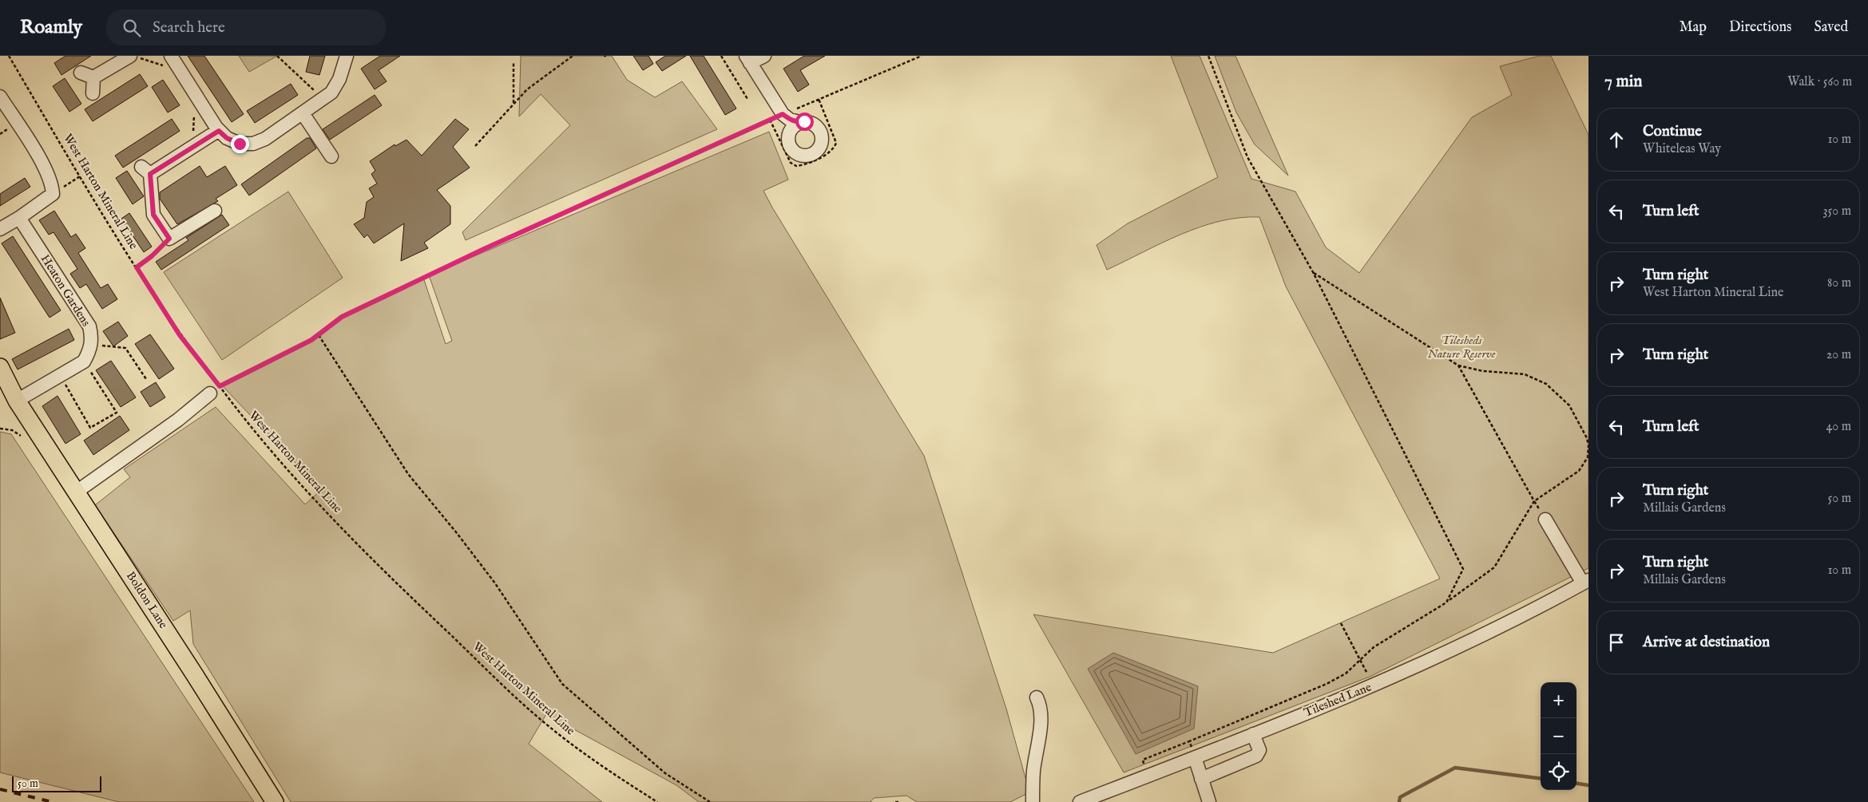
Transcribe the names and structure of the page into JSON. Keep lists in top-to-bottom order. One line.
{"streets":{"main road":["Boldon Lane"],"street":["Heaton Gardens","Tileshed Lane"],"path":["West Harton Mineral Line"]},"parks":["Tilesheds Nature Reserve"],"scale_bar":"50 m","page":{"header":"Roamly","search":"Search here","nav":["Map","Directions","Saved"],"heading":["7 min","Walk · 560 m"],"list":[["Continue","Whiteleas Way","10 m"],["Turn left","350 m"],["Turn right","West Harton Mineral Line","80 m"],["Turn right","20 m"],["Turn left","40 m"],["Turn right","Millais Gardens","50 m"],["Turn right","Millais Gardens","10 m"],"Arrive at destination"],"map_buttons":["+","−"],"scale":"50 m"}}
